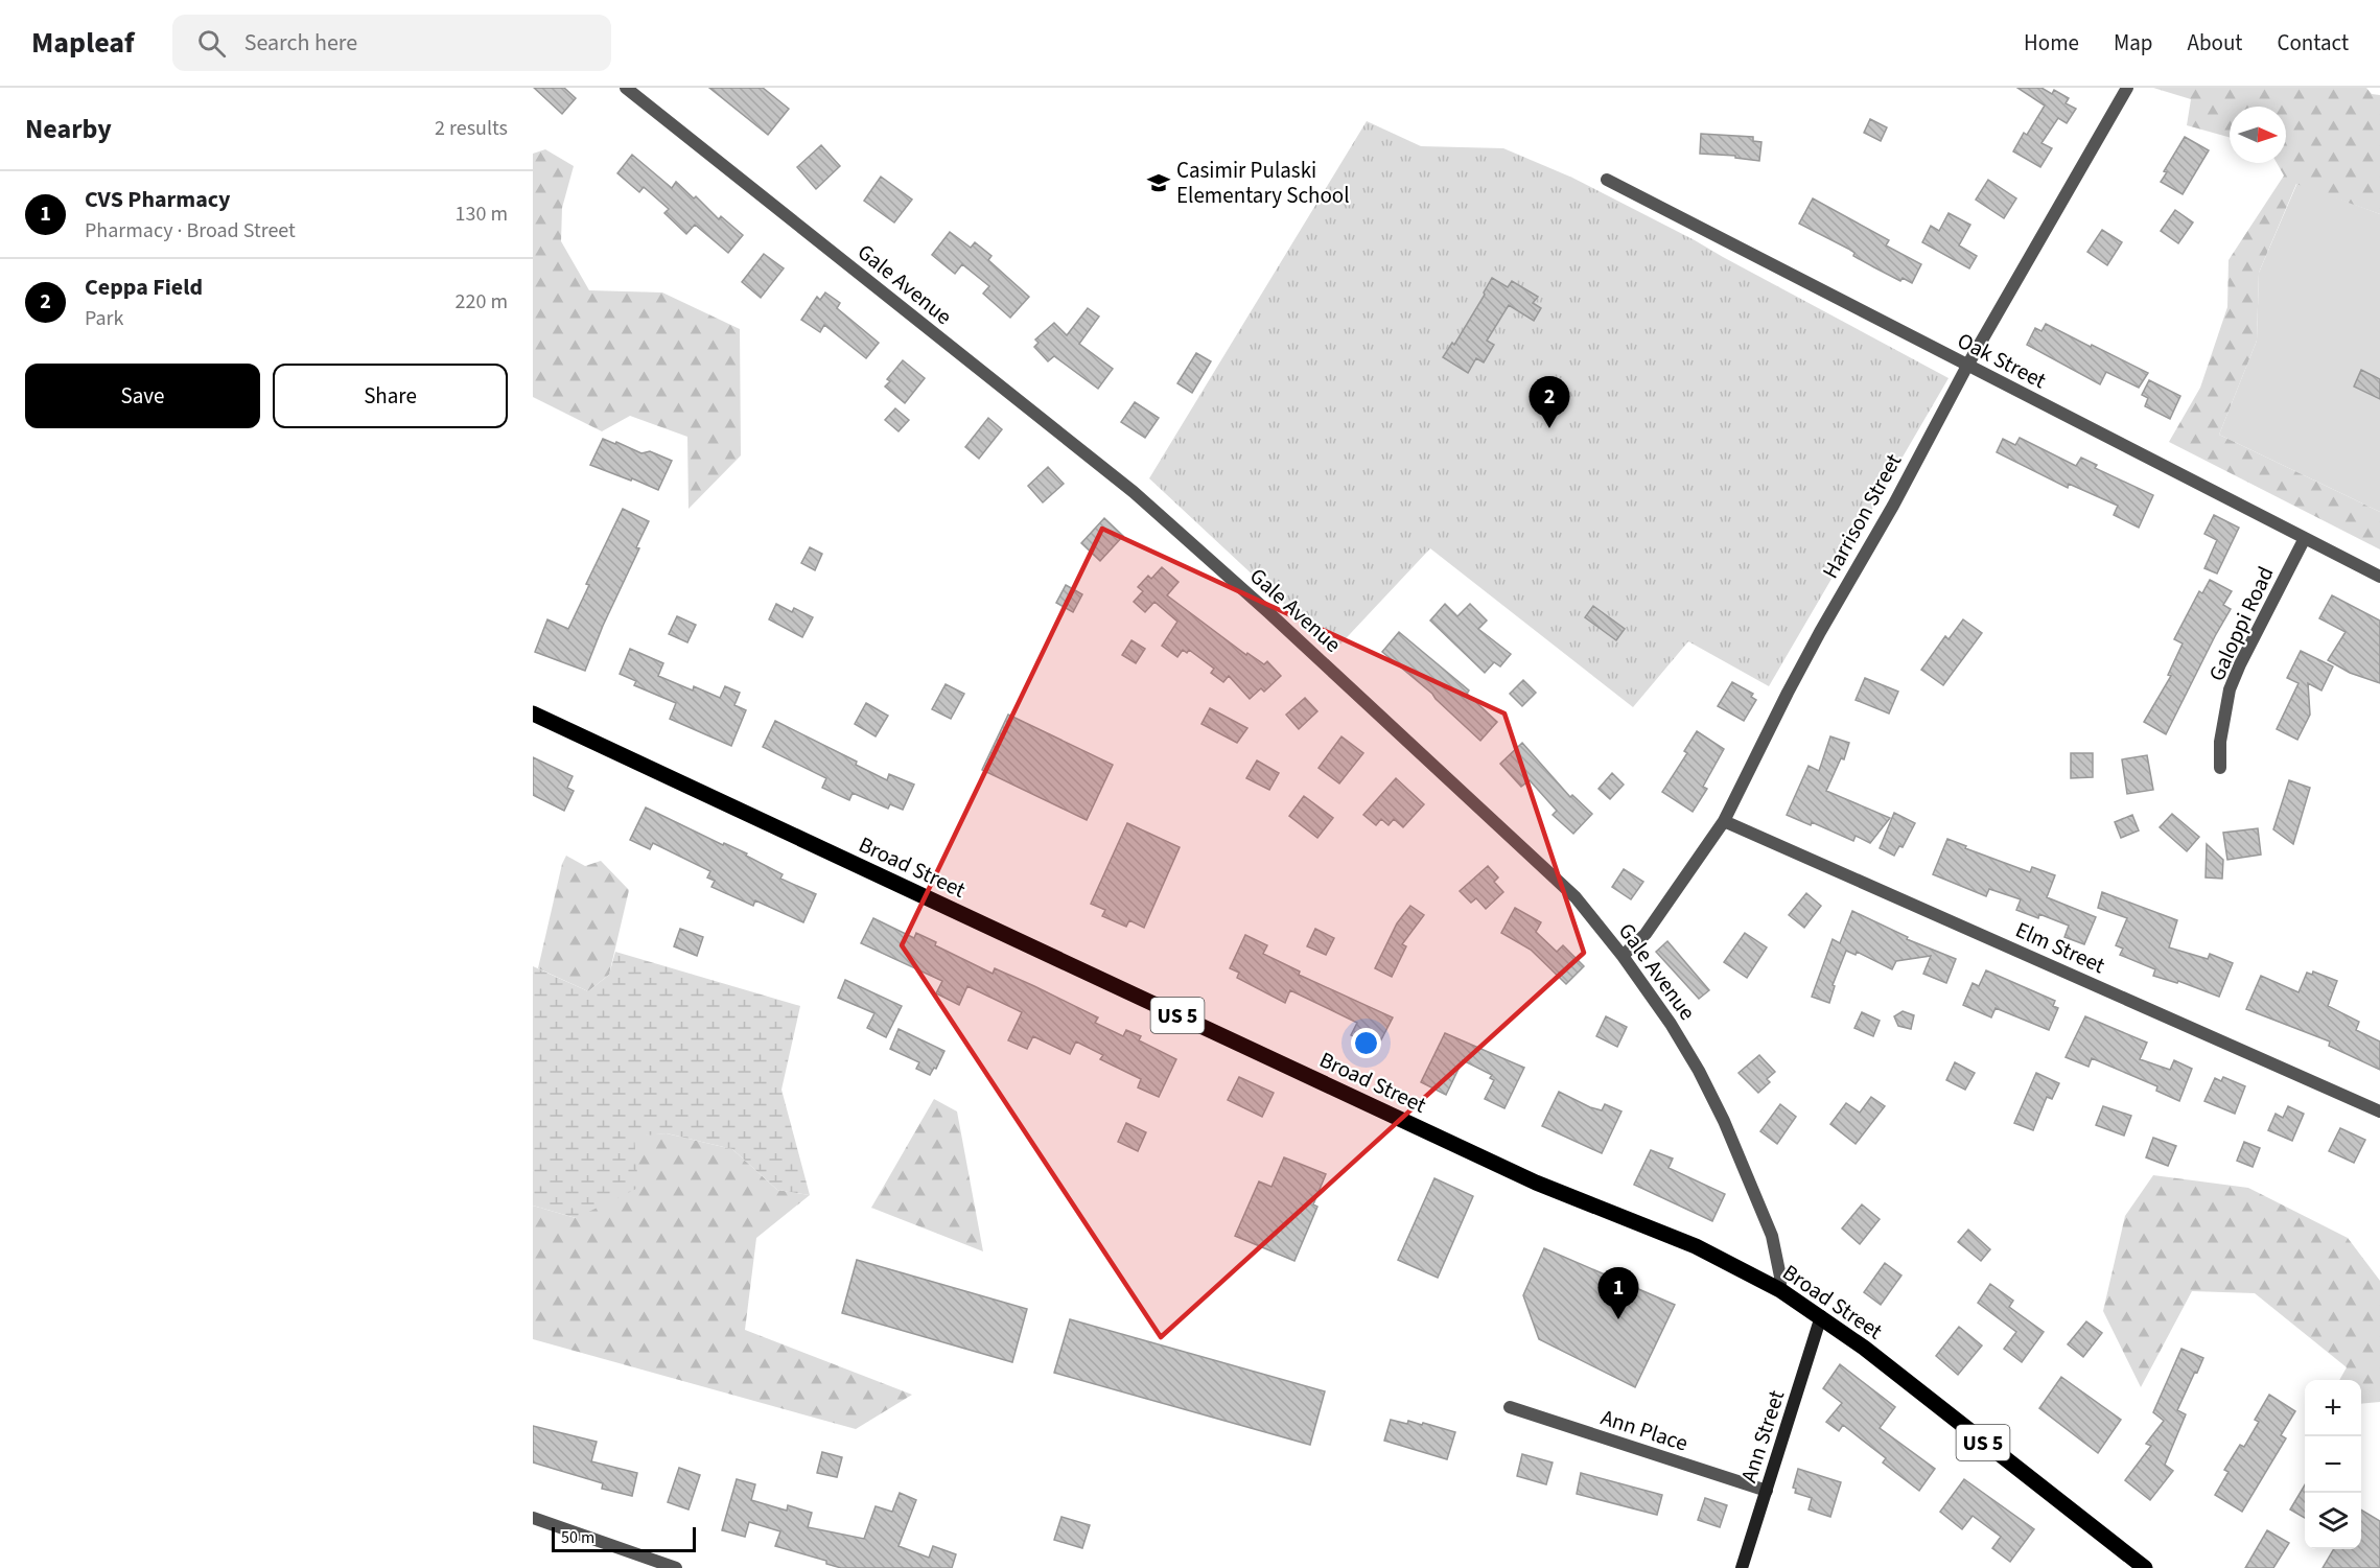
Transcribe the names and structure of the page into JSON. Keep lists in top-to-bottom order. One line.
{"streets":{"main road":["Broad Street","US 5","Ann Street"],"street":["Gale Avenue","Oak Street","Harrison Street","Galoppi Road","Elm Street","Ann Place"]},"crossings":[["Gale Avenue","Harrison Street"],["Gale Avenue","Broad Street"],["Oak Street","Harrison Street"],["Oak Street","Galoppi Road"],["Harrison Street","Elm Street"],["Broad Street","Ann Street"],["Ann Place","Ann Street"]],"places":{"school or university":["Casimir Pulaski Elementary School"]},"scale_bar":"50 m","north":"right","page":{"header":"Mapleaf","search":"Search here","nav":["Home","Map","About","Contact"],"heading":["Nearby","2 results"],"list":[{"mark":"1","name":"CVS Pharmacy","note":"Pharmacy · Broad Street","value":"130 m"},{"mark":"2","name":"Ceppa Field","note":"Park","value":"220 m"}],"buttons":["Save","Share"],"pins":["2","1"],"map_buttons":["+","−"],"scale":"50 m"}}
